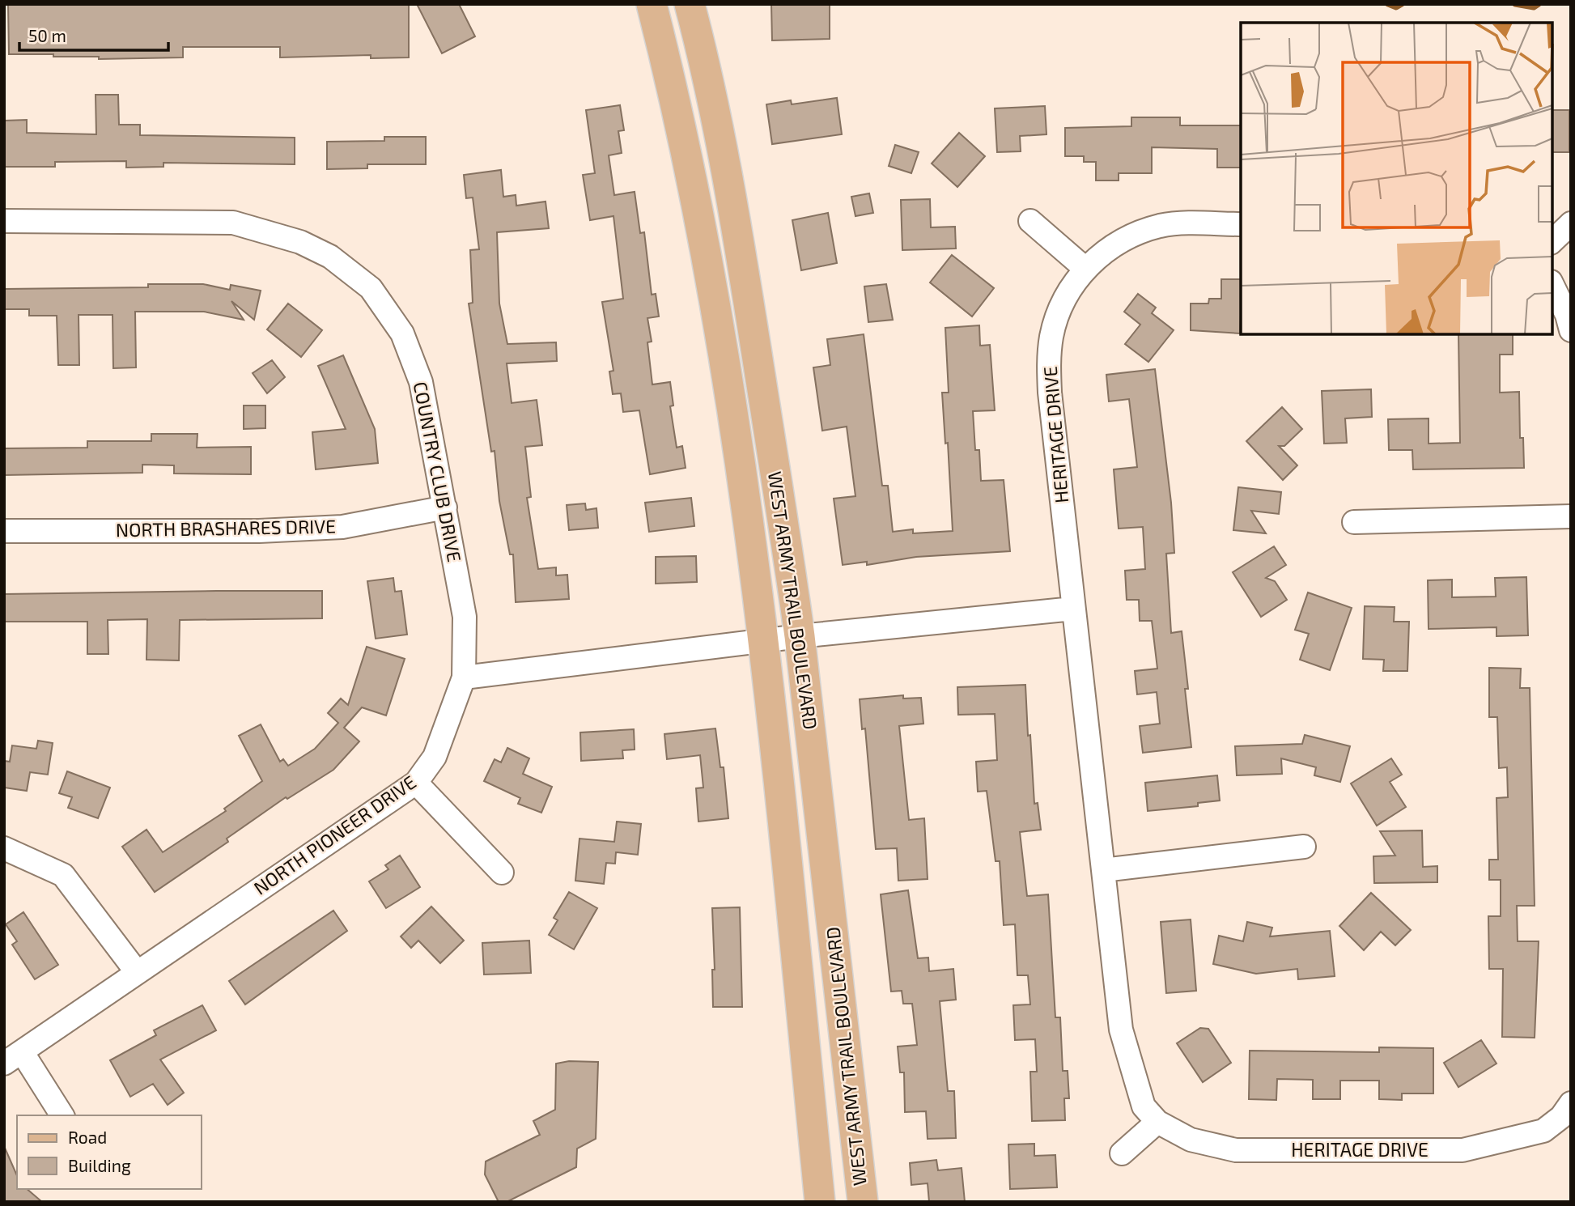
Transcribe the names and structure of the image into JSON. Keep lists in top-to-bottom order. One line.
{"streets":{"main road":["WEST ARMY TRAIL BOULEVARD"],"street":["HERITAGE DRIVE","COUNTRY CLUB DRIVE","NORTH BRASHARES DRIVE","NORTH PIONEER DRIVE"]},"crossings":[["COUNTRY CLUB DRIVE","NORTH BRASHARES DRIVE"],["COUNTRY CLUB DRIVE","NORTH PIONEER DRIVE"]],"legend":["Road","Building"],"scale_bar":"50 m"}
